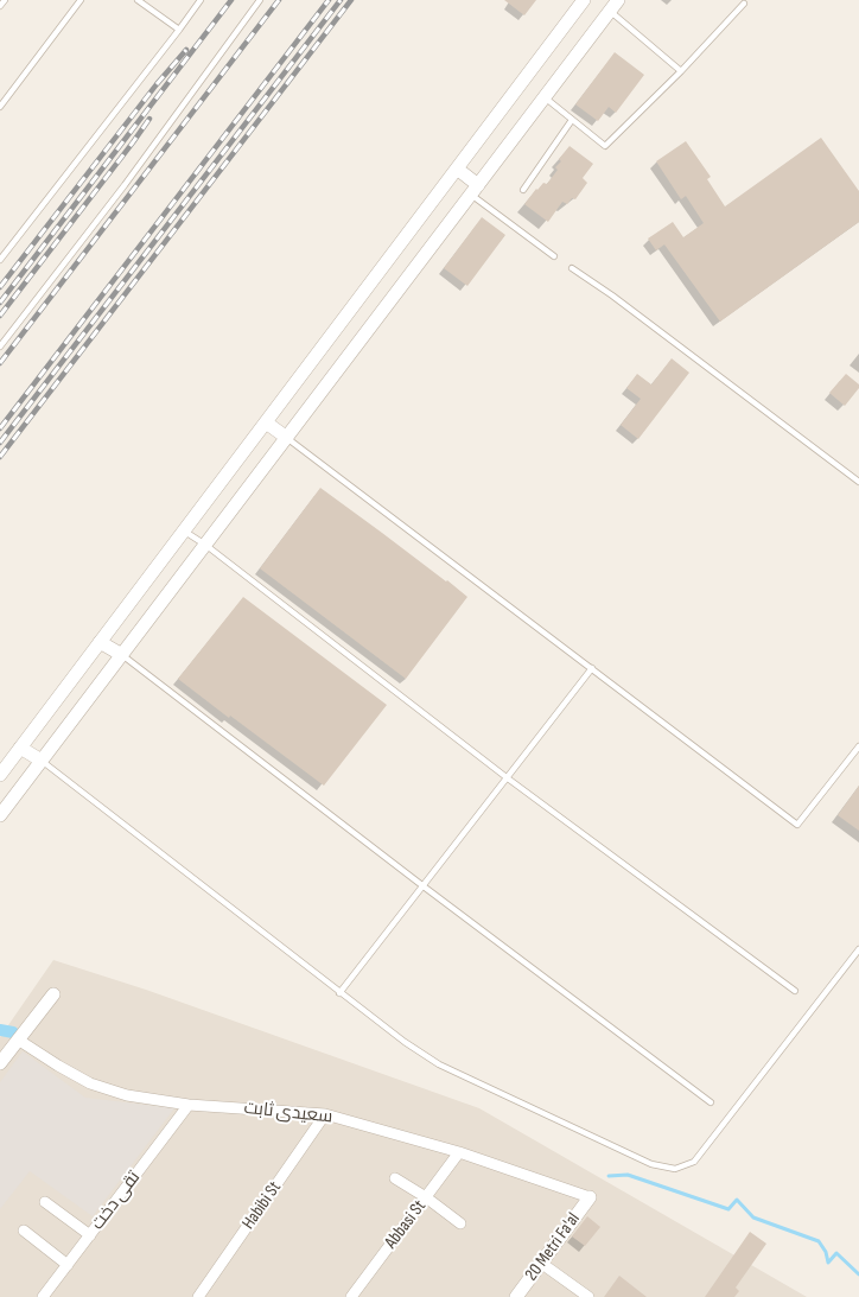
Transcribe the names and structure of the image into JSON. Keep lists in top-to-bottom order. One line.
{"streets":{"street":["سعیدی ثابت","تقی دخت","Habibi St","Abbasi St","20 Metri Fa'al"]},"crossings":[["سعیدی ثابت","تقی دخت"],["سعیدی ثابت","Habibi St"],["سعیدی ثابت","Abbasi St"],["سعیدی ثابت","20 Metri Fa'al"]]}
